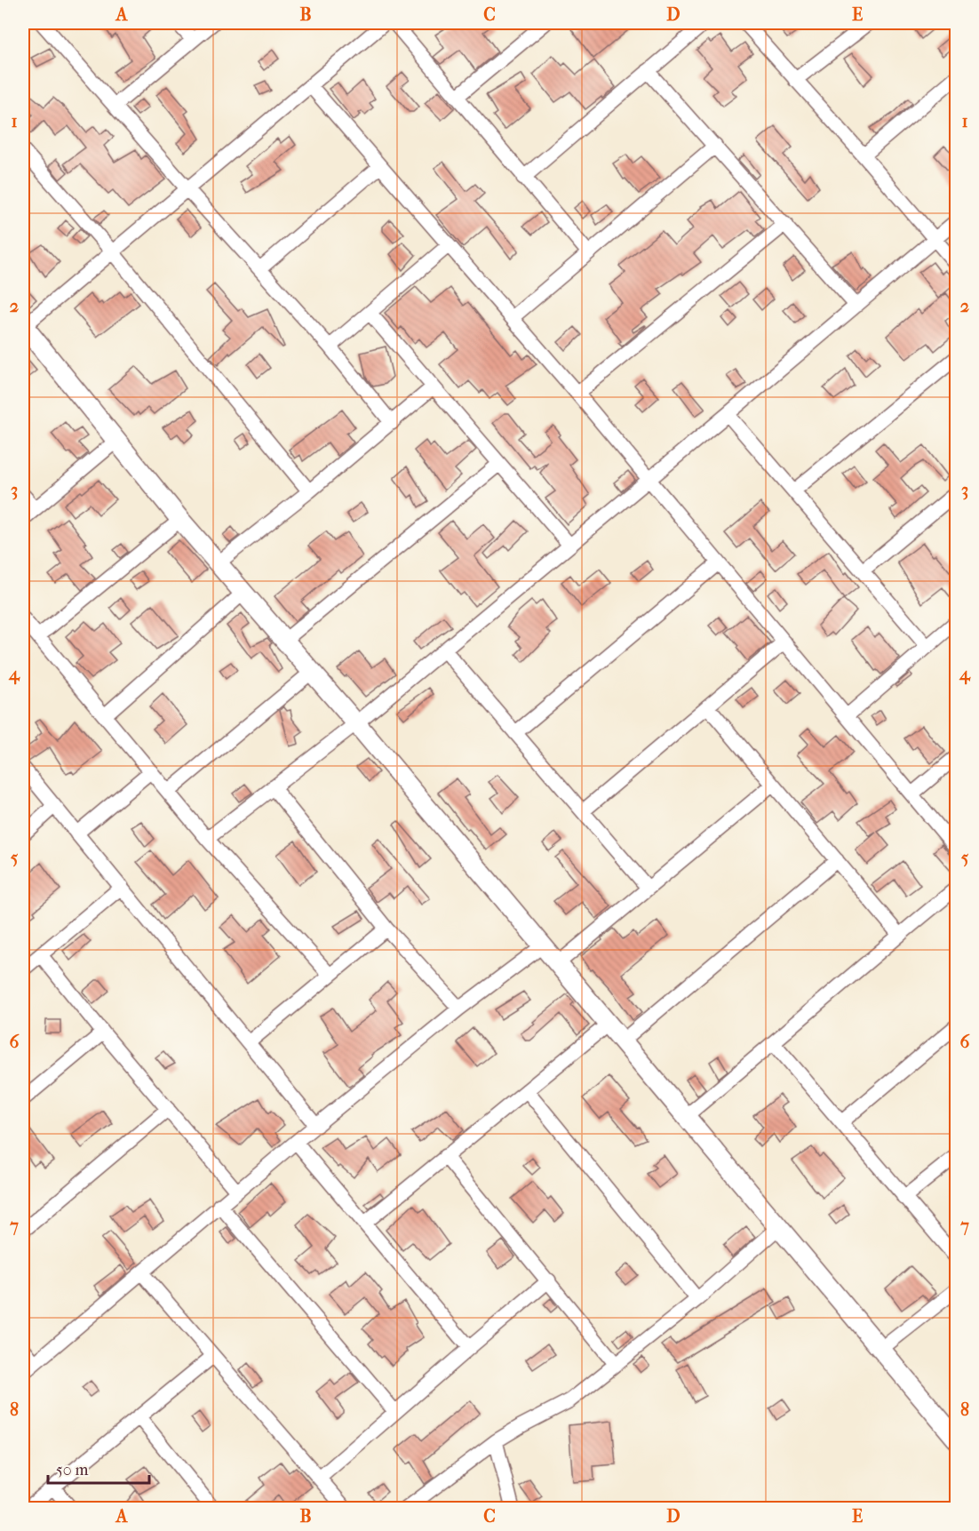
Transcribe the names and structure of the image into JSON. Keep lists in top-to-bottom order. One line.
{"scale_bar":"50 m","grid":{"columns":["A","B","C","D","E"],"rows":["1","2","3","4","5","6","7","8"]}}
